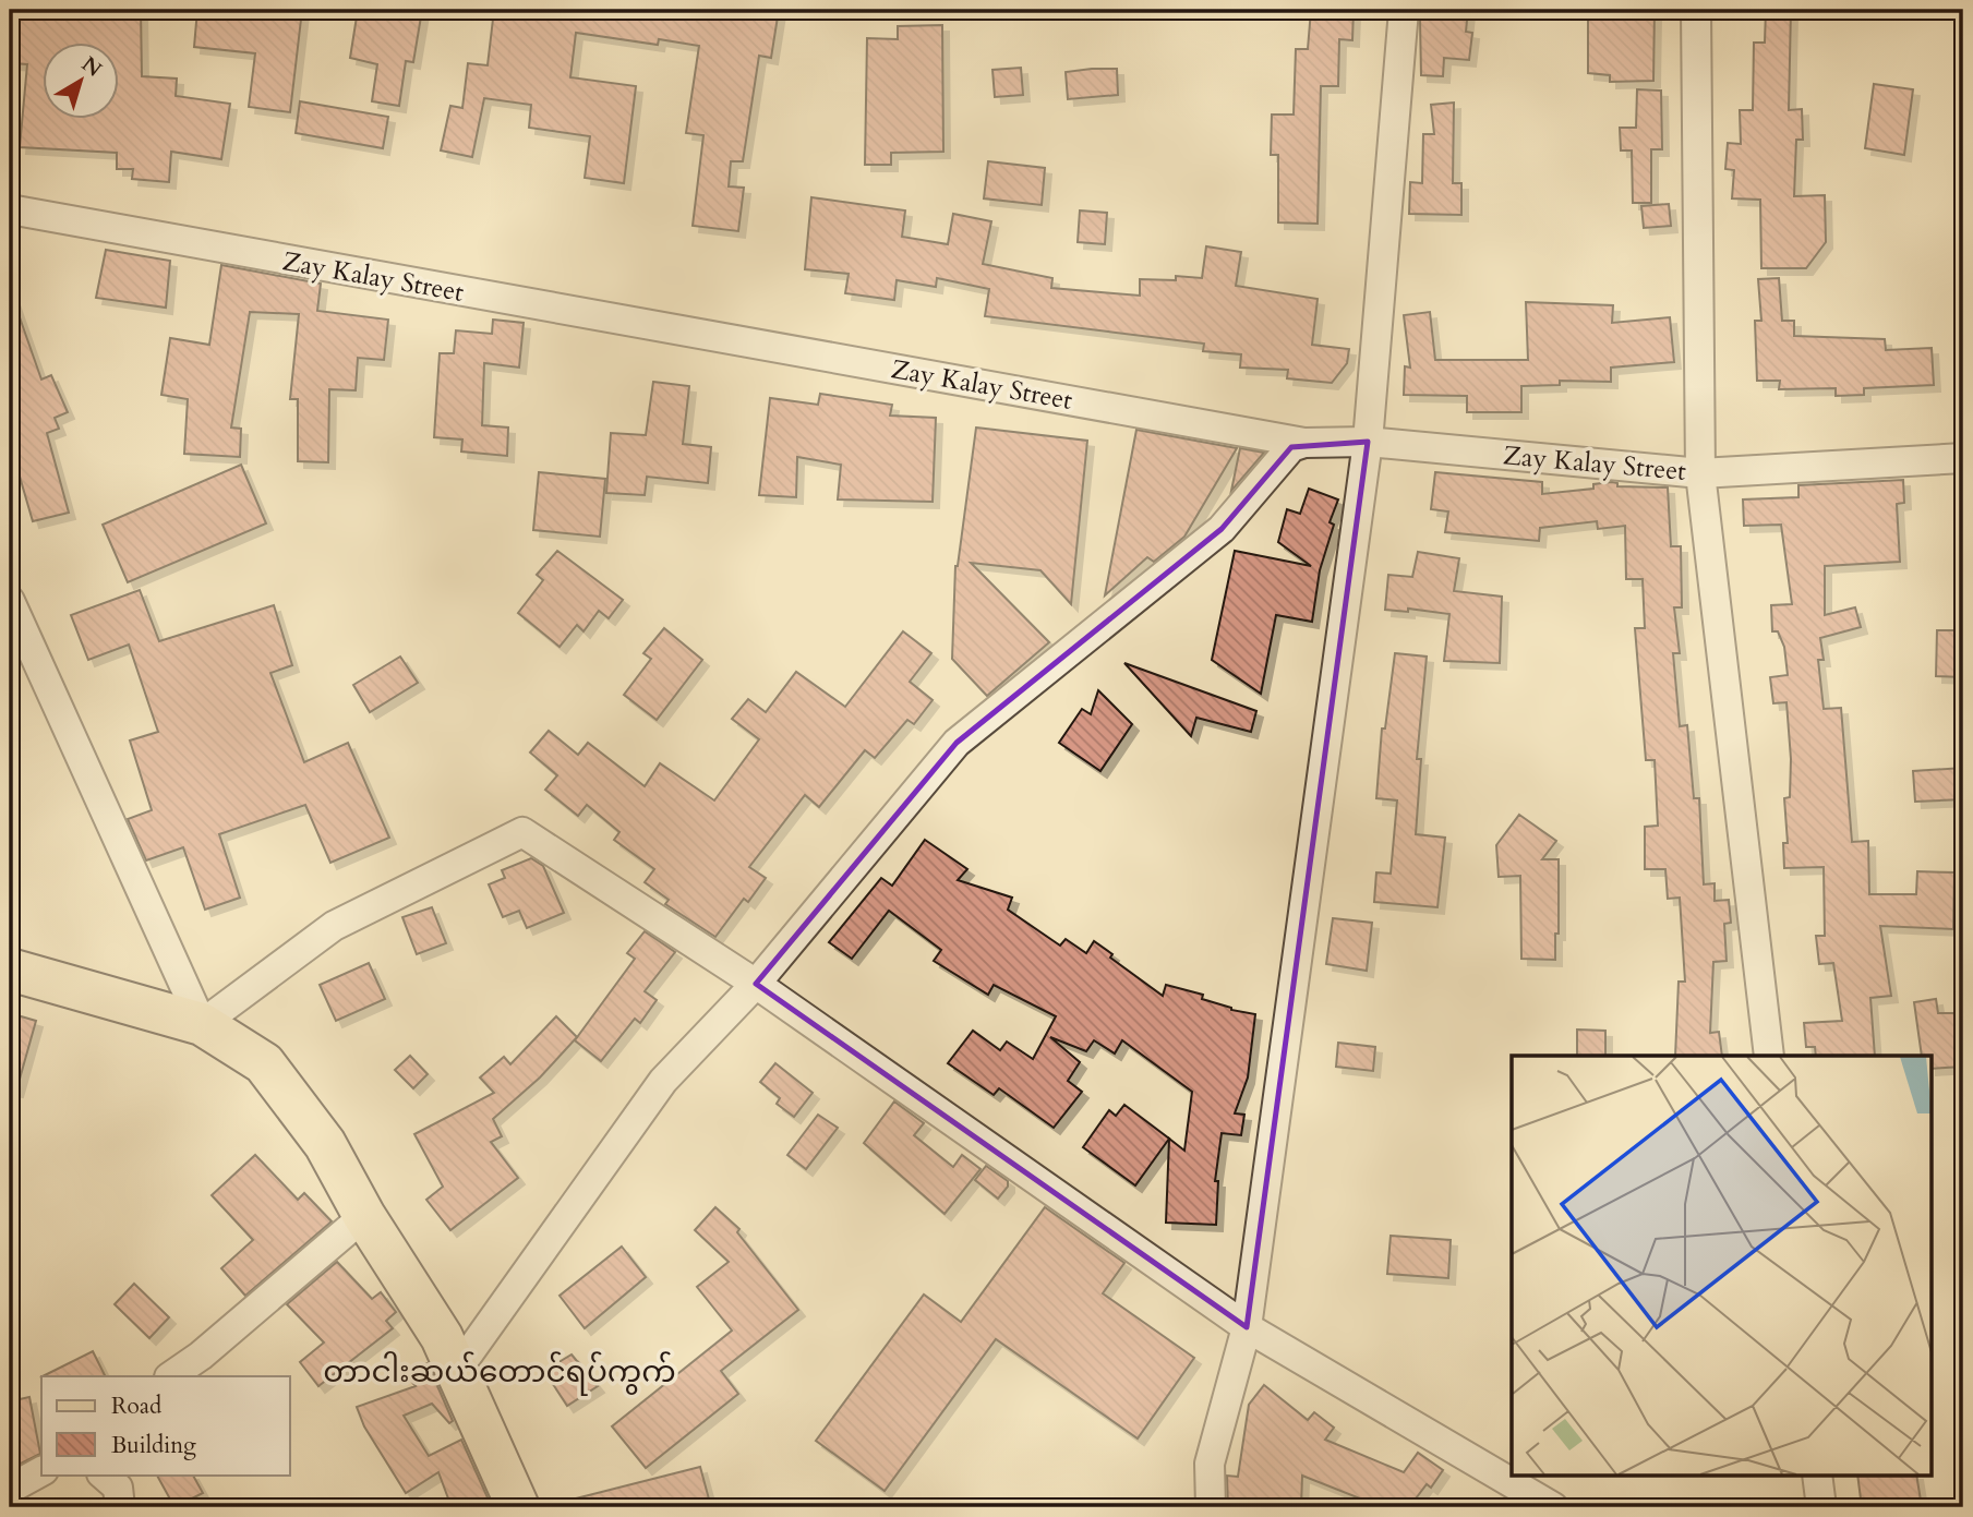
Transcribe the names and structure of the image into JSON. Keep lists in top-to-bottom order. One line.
{"streets":{"street":["Zay Kalay Street"]},"districts":["တာငါးဆယ်တောင်ရပ်ကွက်"],"legend":["Road","Building"],"north":"top right"}
